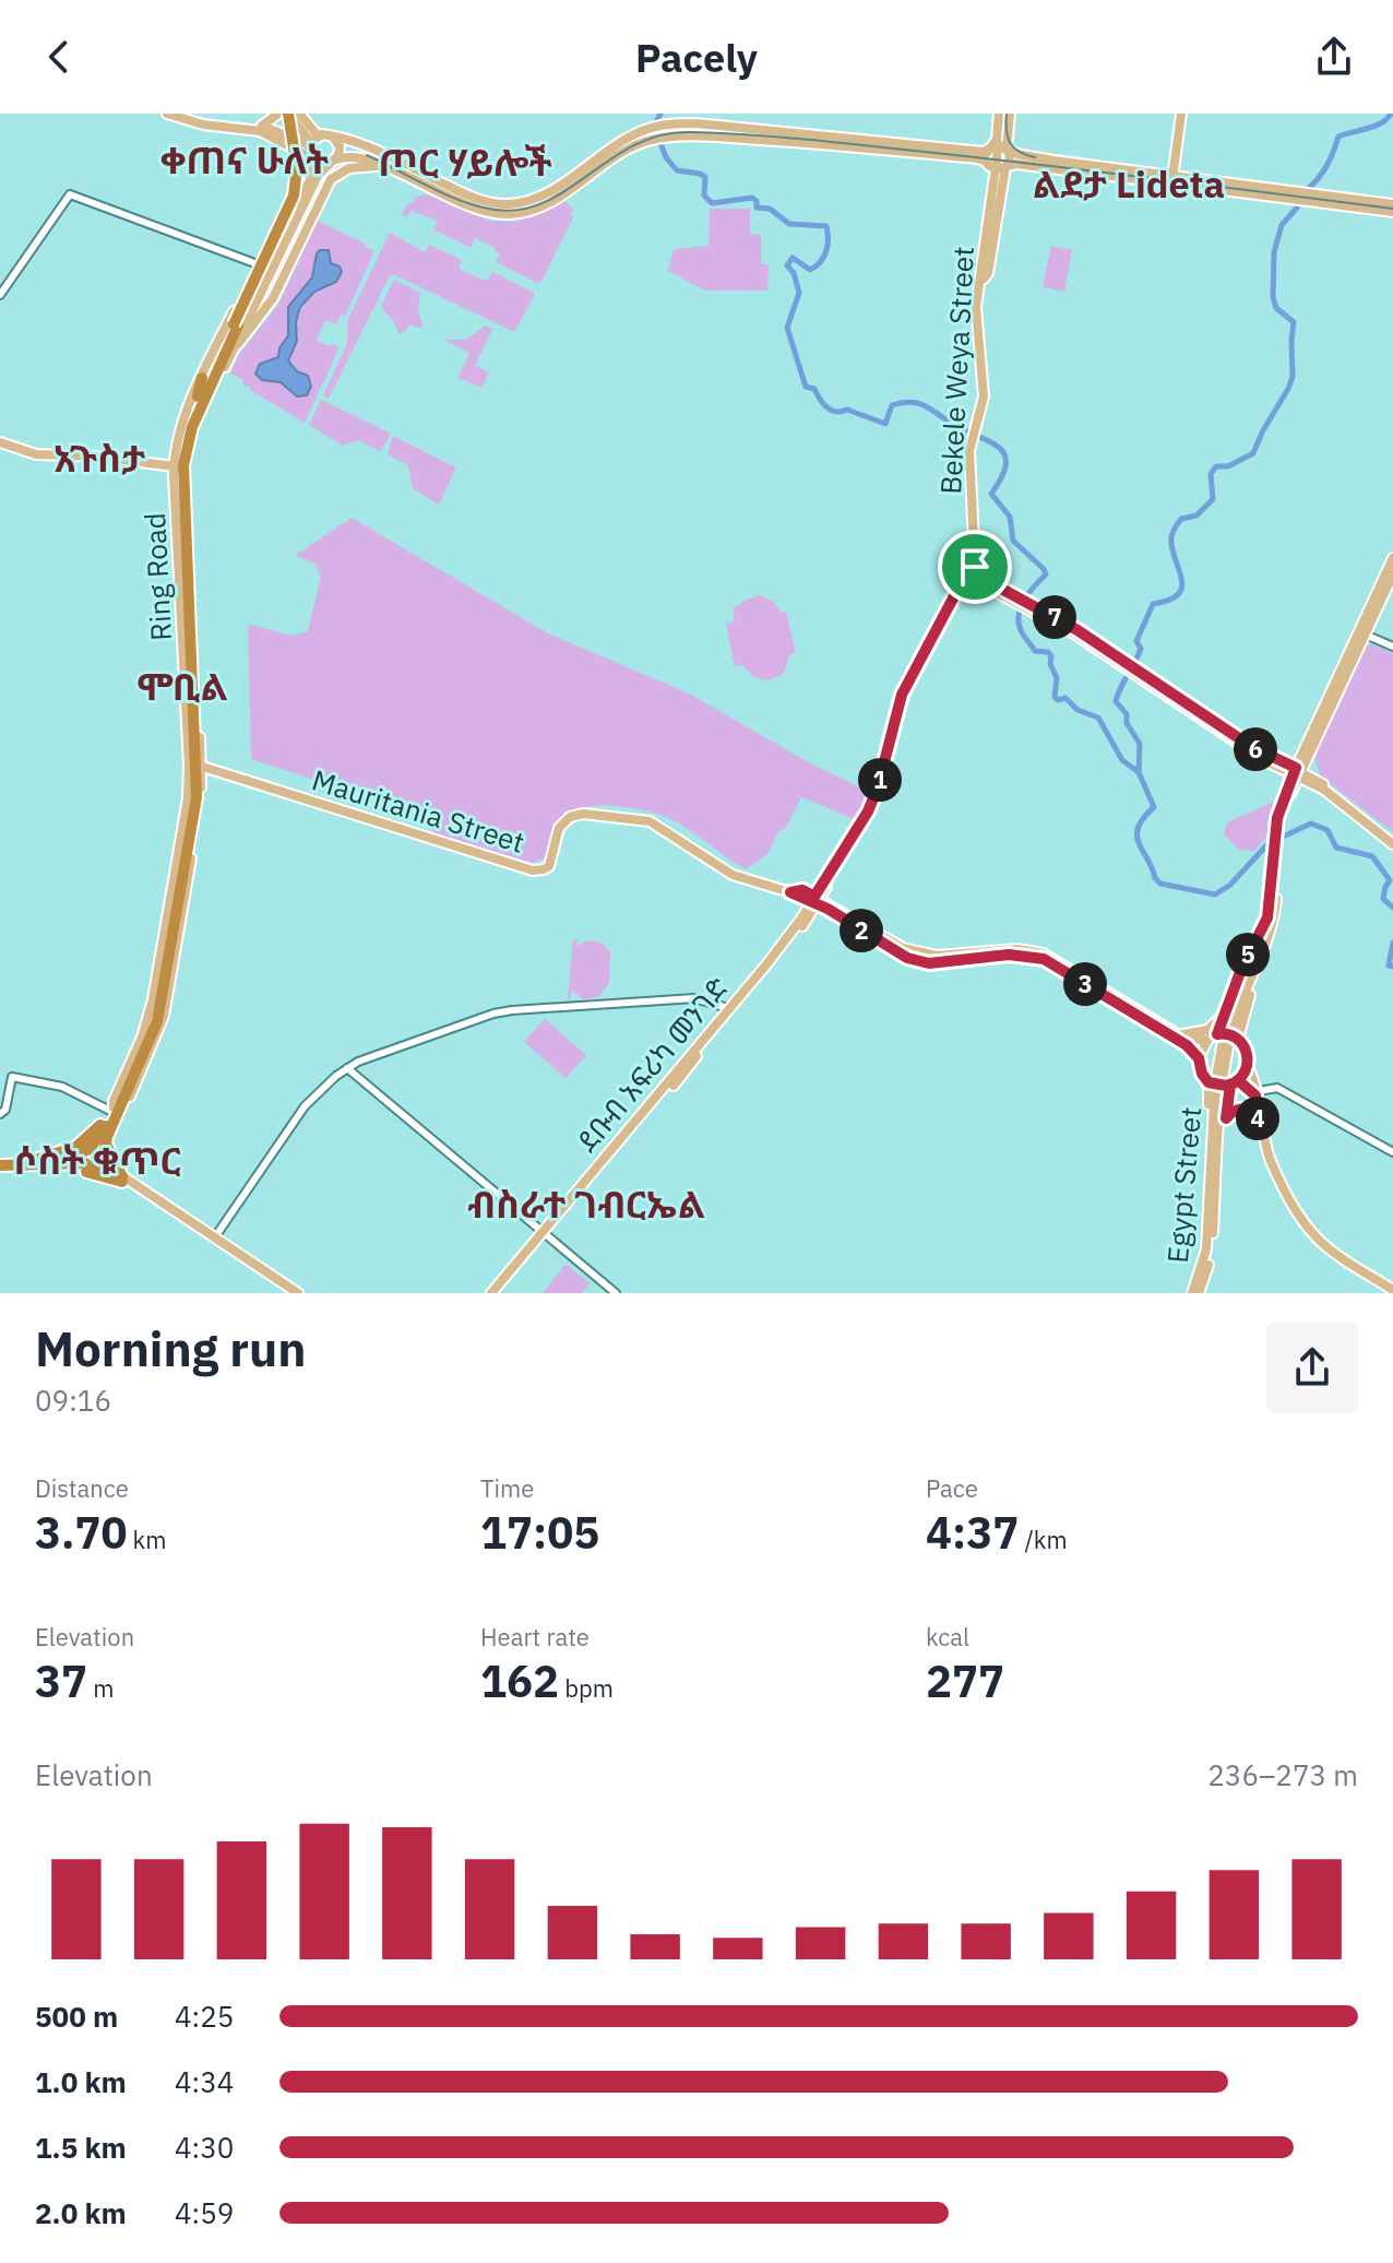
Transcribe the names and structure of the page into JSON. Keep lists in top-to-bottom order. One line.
{"streets":{"highway":["Ring Road"],"main road":["Bekele Weya Street","Mauritania Street","ደቡብ አፍሪካ መንገድ","Egypt Street"]},"crossings":[["Ring Road","Mauritania Street"],["Mauritania Street","ደቡብ አፍሪካ መንገድ"]],"districts":["ቀጠና ሁለት","ጦር ሃይሎች","ልደታ Lideta","አጉስታ","ሞቢል","ሶስት ቁጥር","ብስራተ ገብርኤል"],"page":{"header":"Pacely","pins":["7","6","1","2","5","3","4"],"heading":["Morning run","09:16"],"stats":[["Distance","3.70 km"],["Time","17:05"],["Pace","4:37 /km"],["Elevation","37 m"],["Heart rate","162 bpm"],["kcal","277"]],"chart":["Elevation","236–273 m"],"list":[{"name":"500 m","note":"4:25"},{"name":"1.0 km","note":"4:34"},{"name":"1.5 km","note":"4:30"},{"name":"2.0 km","note":"4:59"}]}}
